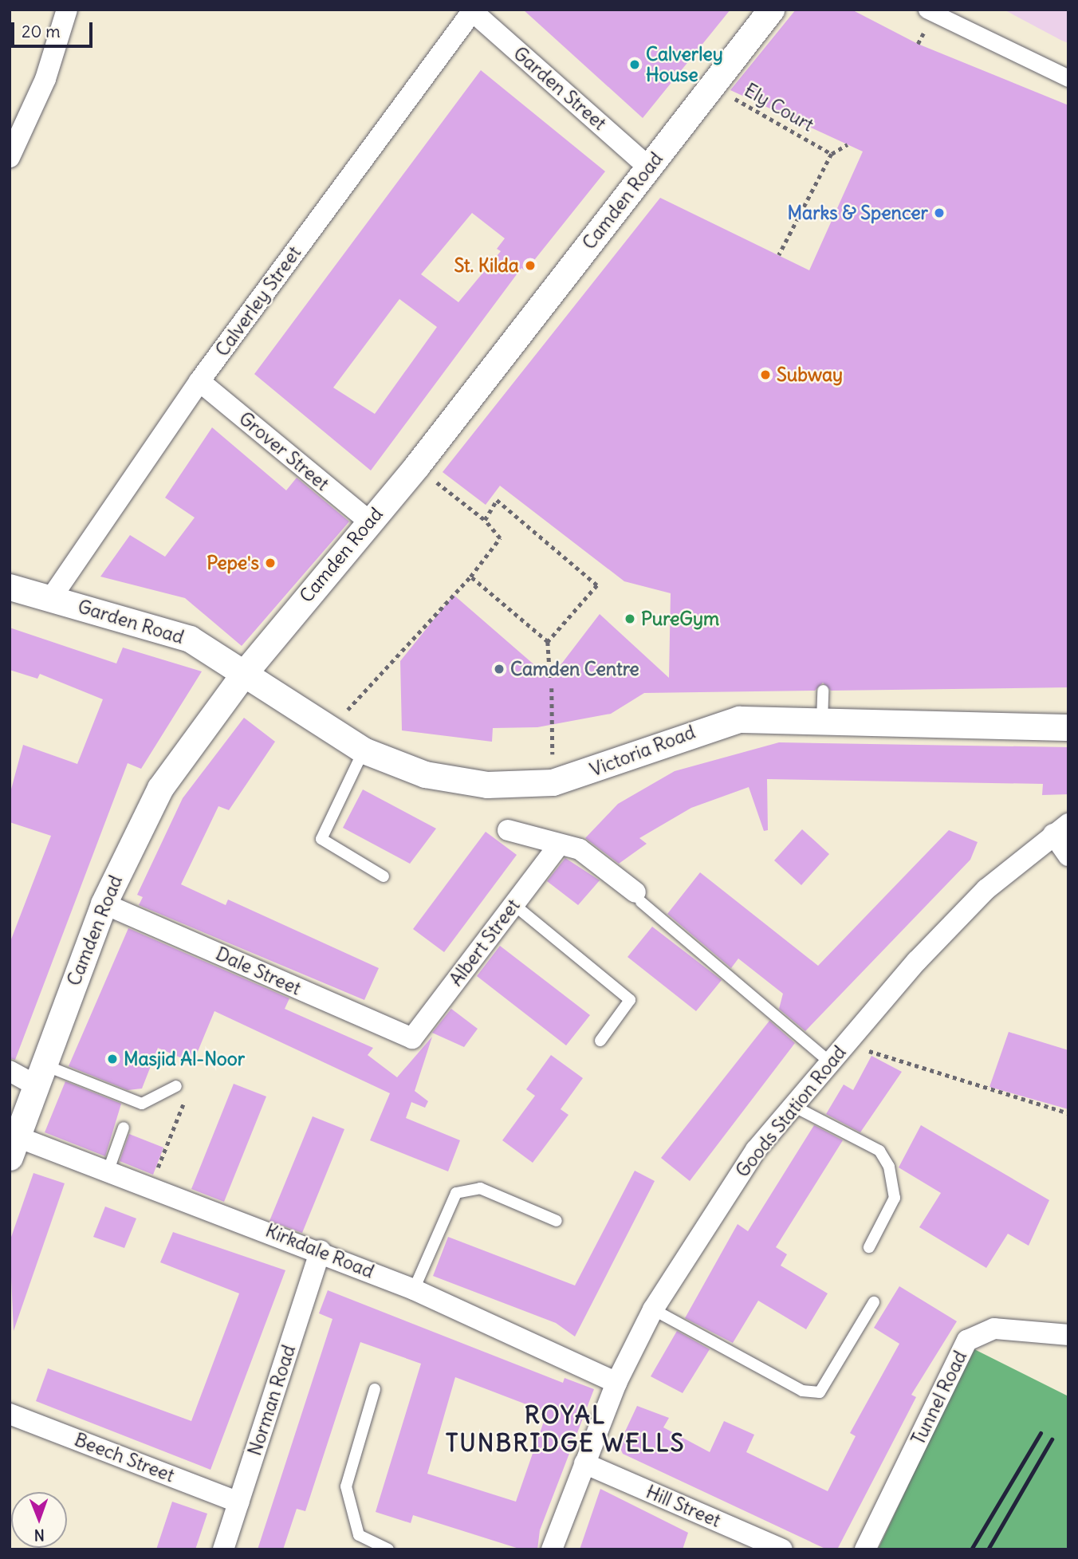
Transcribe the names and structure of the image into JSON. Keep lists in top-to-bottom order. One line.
{"streets":{"street":["Garden Street","Camden Road","Calverley Street","Grover Street","Garden Road","Victoria Road","Albert Street","Dale Street","Goods Station Road","Kirkdale Road","Tunnel Road","Norman Road","Beech Street","Hill Street"],"path":["Ely Court"]},"crossings":[["Garden Street","Camden Road"],["Garden Street","Calverley Street"],["Ely Court","Camden Road"],["Camden Road","Grover Street"],["Camden Road","Garden Road"],["Camden Road","Victoria Road"],["Camden Road","Dale Street"],["Camden Road","Kirkdale Road"],["Calverley Street","Grover Street"],["Calverley Street","Garden Road"],["Garden Road","Victoria Road"],["Albert Street","Dale Street"],["Goods Station Road","Kirkdale Road"],["Goods Station Road","Hill Street"],["Kirkdale Road","Norman Road"],["Norman Road","Beech Street"]],"districts":["ROYAL TUNBRIDGE WELLS"],"places":["Calverley House","Marks & Spencer","St. Kilda","Subway","Pepe's","PureGym","Camden Centre","Masjid Al-Noor"],"scale_bar":"20 m","north":"bottom"}
